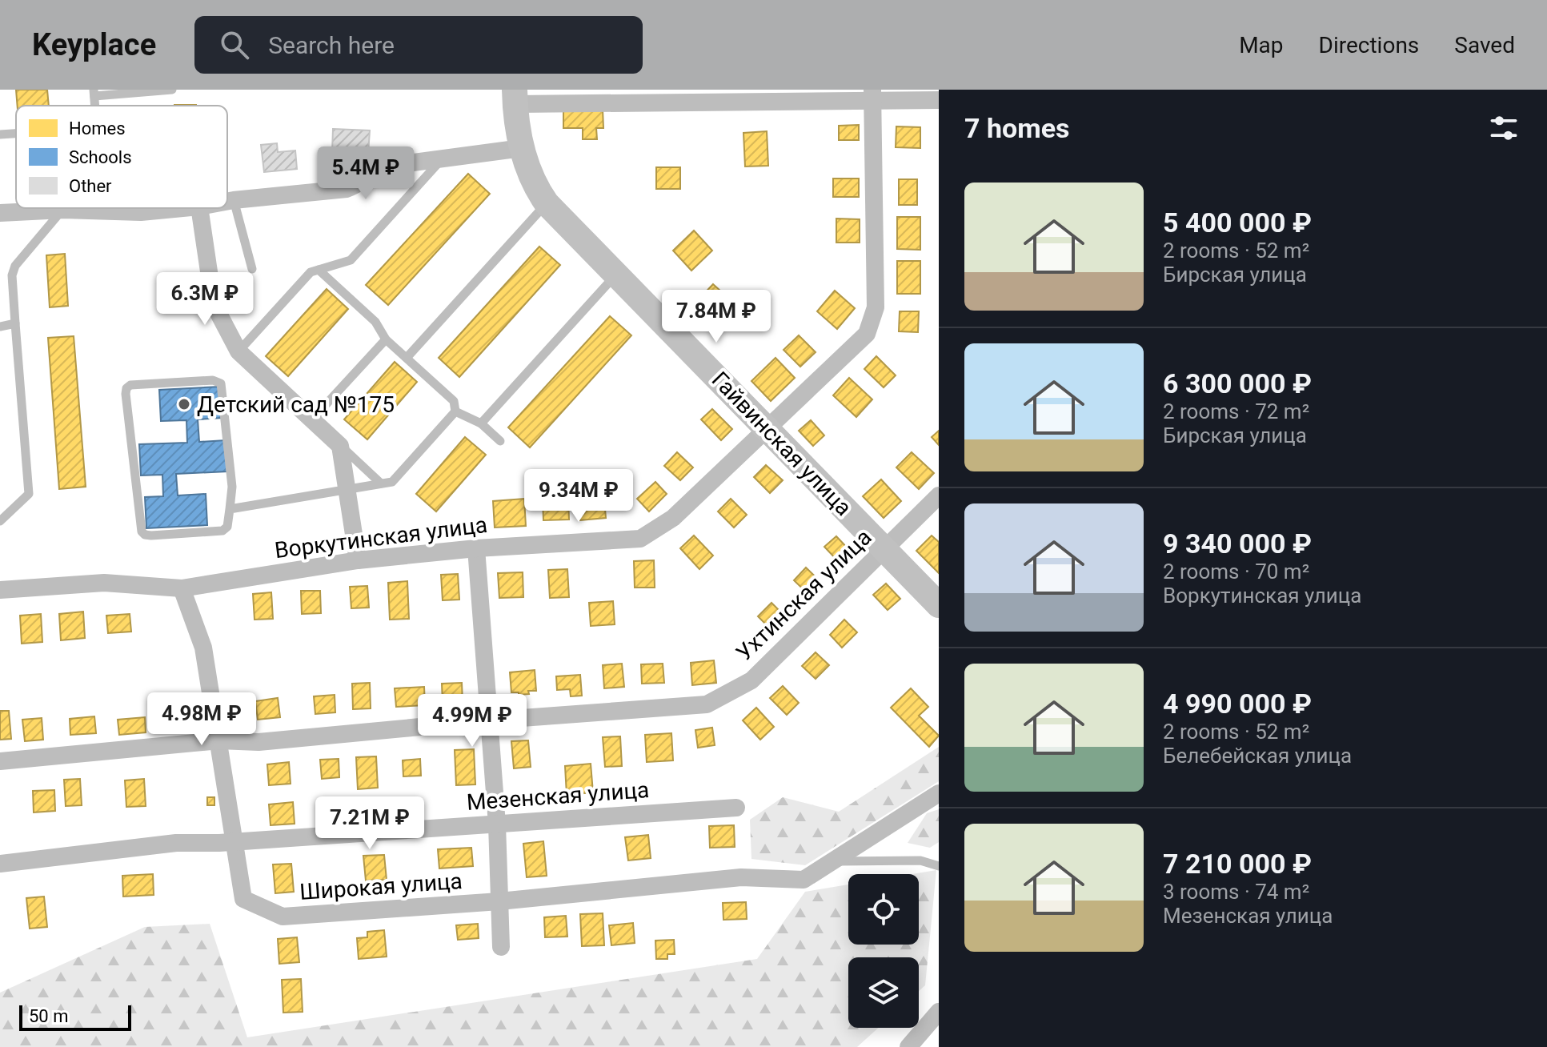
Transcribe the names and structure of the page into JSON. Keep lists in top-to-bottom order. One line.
{"streets":{"main road":["Гайвинская улица"],"street":["Воркутинская улица","Ухтинская улица","Мезенская улица","Широкая улица"]},"crossings":[["Гайвинская улица","Воркутинская улица"],["Гайвинская улица","Ухтинская улица"],["Воркутинская улица","Широкая улица"],["Ухтинская улица","Широкая улица"],["Мезенская улица","Широкая улица"]],"places":["Детский сад №175"],"legend":["Homes","Schools","Other"],"scale_bar":"50 m","page":{"header":"Keyplace","search":"Search here","nav":["Map","Directions","Saved"],"heading":"7 homes","price":["5.4M ₽","6.3M ₽","7.84M ₽","9.34M ₽","4.98M ₽","4.99M ₽","7.21M ₽"],"list":[{"name":"5 400 000 ₽","note":"2 rooms · 52 m² · Бирская улица"},{"name":"6 300 000 ₽","note":"2 rooms · 72 m² · Бирская улица"},{"name":"9 340 000 ₽","note":"2 rooms · 70 m² · Воркутинская улица"},{"name":"4 990 000 ₽","note":"2 rooms · 52 m² · Белебейская улица"},{"name":"7 210 000 ₽","note":"3 rooms · 74 m² · Мезенская улица"}],"scale":"50 m"}}
